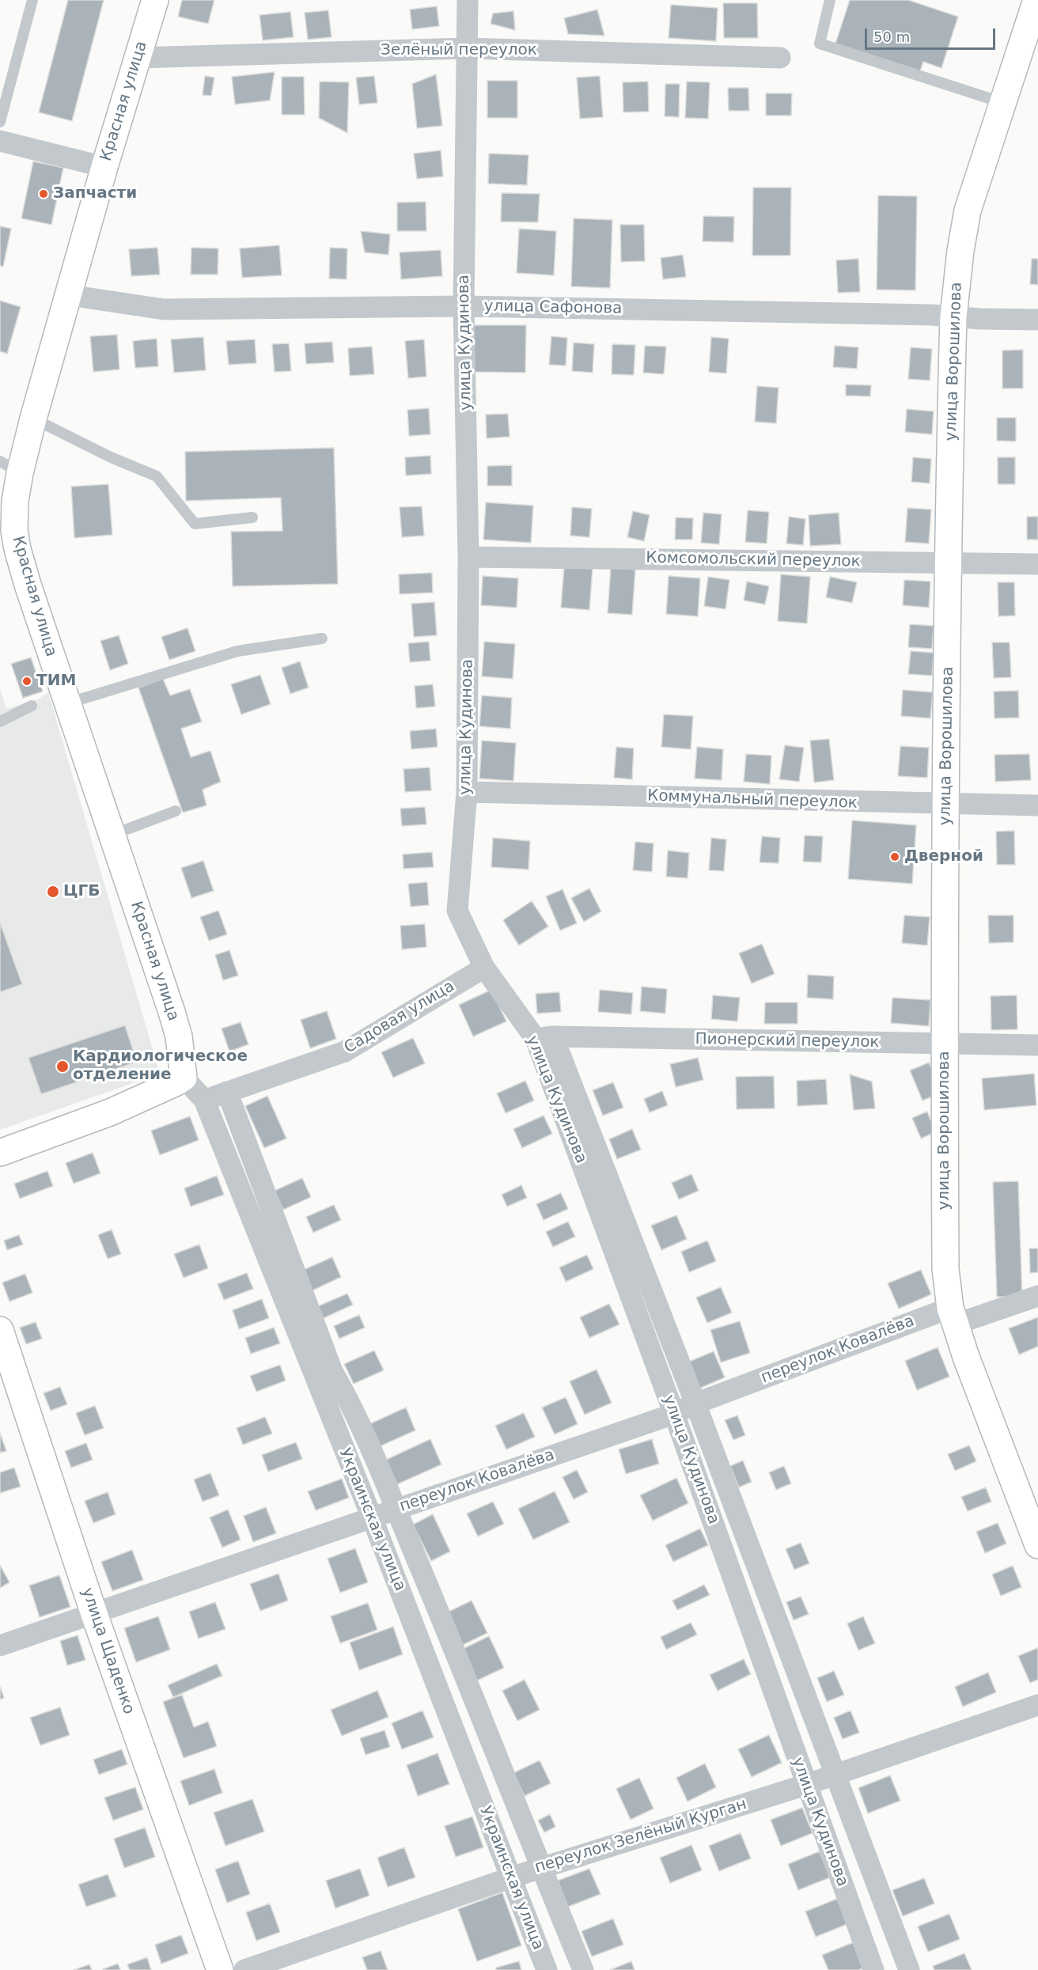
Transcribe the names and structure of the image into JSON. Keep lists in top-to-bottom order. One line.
{"streets":{"street":["Зелёный переулок","Красная улица","улица Сафонова","улица Кудинова","улица Ворошилова","Комсомольский переулок","Коммунальный переулок","Садовая улица","Пионерский переулок","переулок Ковалёва","Украинская улица","улица Щаденко","переулок Зелёный Курган"]},"crossings":[["Зелёный переулок","Красная улица"],["Зелёный переулок","улица Кудинова"],["Красная улица","улица Сафонова"],["Красная улица","Украинская улица"],["улица Сафонова","улица Кудинова"],["улица Сафонова","улица Ворошилова"],["улица Кудинова","Комсомольский переулок"],["улица Кудинова","Коммунальный переулок"],["улица Кудинова","Садовая улица"],["улица Кудинова","Пионерский переулок"],["улица Кудинова","переулок Ковалёва"],["улица Кудинова","переулок Зелёный Курган"],["улица Ворошилова","Комсомольский переулок"],["улица Ворошилова","Коммунальный переулок"],["улица Ворошилова","Пионерский переулок"],["улица Ворошилова","переулок Ковалёва"],["Садовая улица","Украинская улица"],["переулок Ковалёва","Украинская улица"],["переулок Ковалёва","улица Щаденко"],["Украинская улица","переулок Зелёный Курган"]],"places":["Запчасти","ТИМ","Дверной","ЦГБ","Кардиологическое отделение"],"scale_bar":"50 m"}
